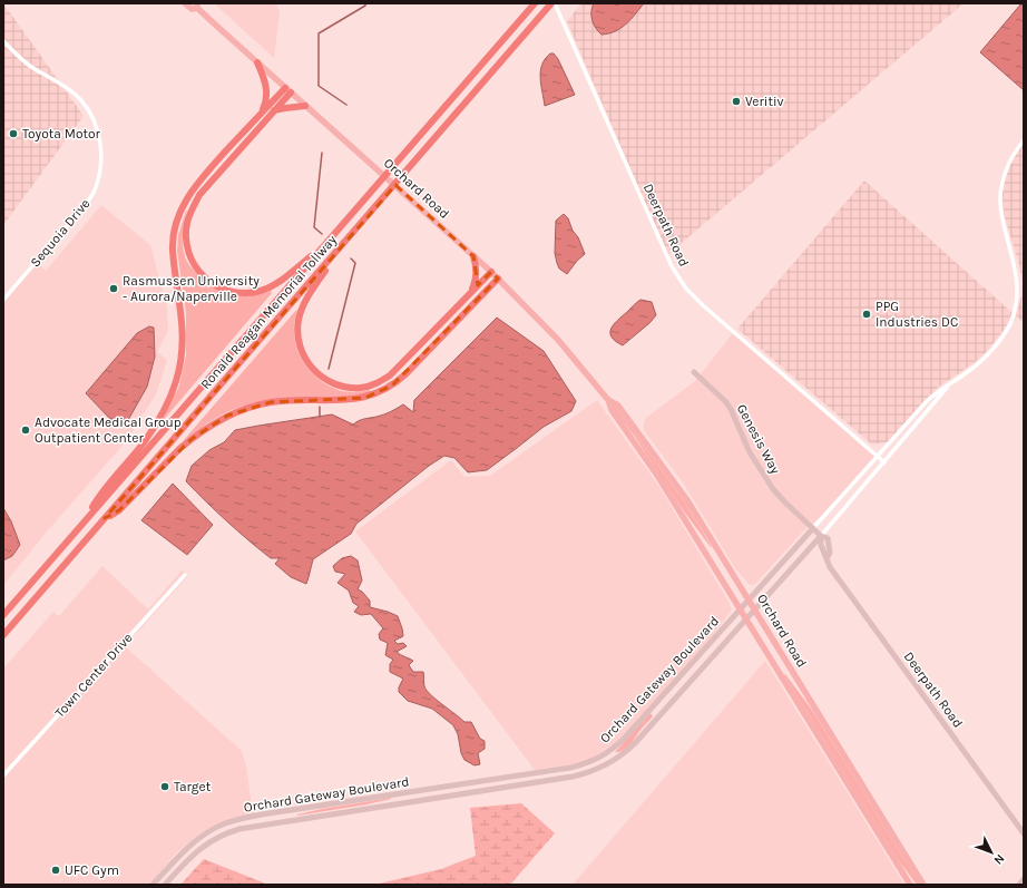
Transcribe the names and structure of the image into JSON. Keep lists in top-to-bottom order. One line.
{"streets":{"highway":["Ronald Reagan Memorial Tollway"],"main road":["Orchard Road"],"street":["Deerpath Road","Sequoia Drive","Genesis Way","Town Center Drive","Orchard Gateway Boulevard"]},"crossings":[["Orchard Road","Orchard Gateway Boulevard"],["Deerpath Road","Ronald Reagan Memorial Tollway"],["Deerpath Road","Genesis Way"],["Deerpath Road","Orchard Gateway Boulevard"],["Genesis Way","Orchard Gateway Boulevard"]],"places":["Veritiv","Toyota Motor","Rasmussen University - Aurora/Naperville","PPG Industries DC","Advocate Medical Group Outpatient Center","Target","UFC Gym"],"north":"bottom right"}
